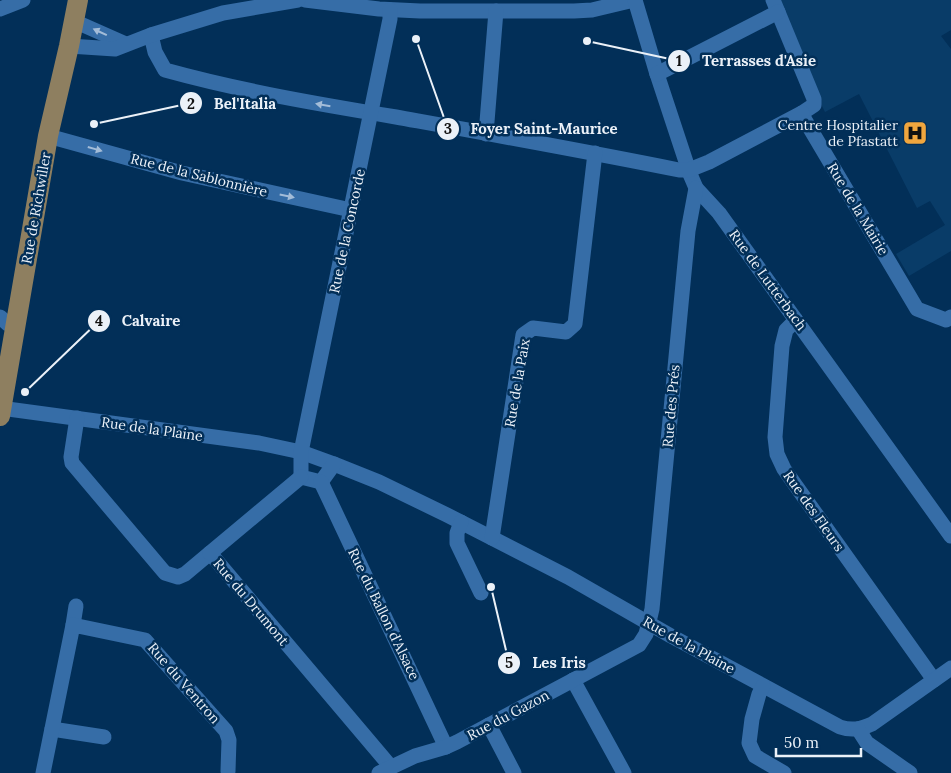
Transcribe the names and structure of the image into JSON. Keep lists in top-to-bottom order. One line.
{"streets":{"main road":["Rue de Richwiller"],"street":["Rue de la Sablonnière","Rue de la Mairie","Rue de la Concorde","Rue de Lutterbach","Rue de la Paix","Rue des Prés","Rue de la Plaine","Rue des Fleurs","Rue du Drumont","Rue du Ballon d'Alsace","Rue du Ventron","Rue du Gazon"]},"crossings":[["Rue de la Sablonnière","Rue de Richwiller"],["Rue de la Sablonnière","Rue de la Concorde"],["Rue de Richwiller","Rue de la Plaine"],["Rue de la Concorde","Rue de la Plaine"],["Rue de Lutterbach","Rue des Prés"],["Rue de Lutterbach","Rue des Fleurs"],["Rue de la Paix","Rue de la Plaine"],["Rue des Prés","Rue de la Plaine"],["Rue des Prés","Rue du Gazon"],["Rue de la Plaine","Rue du Drumont"],["Rue de la Plaine","Rue du Gazon"],["Rue du Drumont","Rue du Gazon"],["Rue du Ballon d'Alsace","Rue du Gazon"]],"places":{"other":["Foyer Saint-Maurice","Terrasses d'Asie","Bel'Italia","Calvaire","Les Iris"],"hospital":["Centre Hospitalier de Pfastatt"]},"scale_bar":"50 m"}
